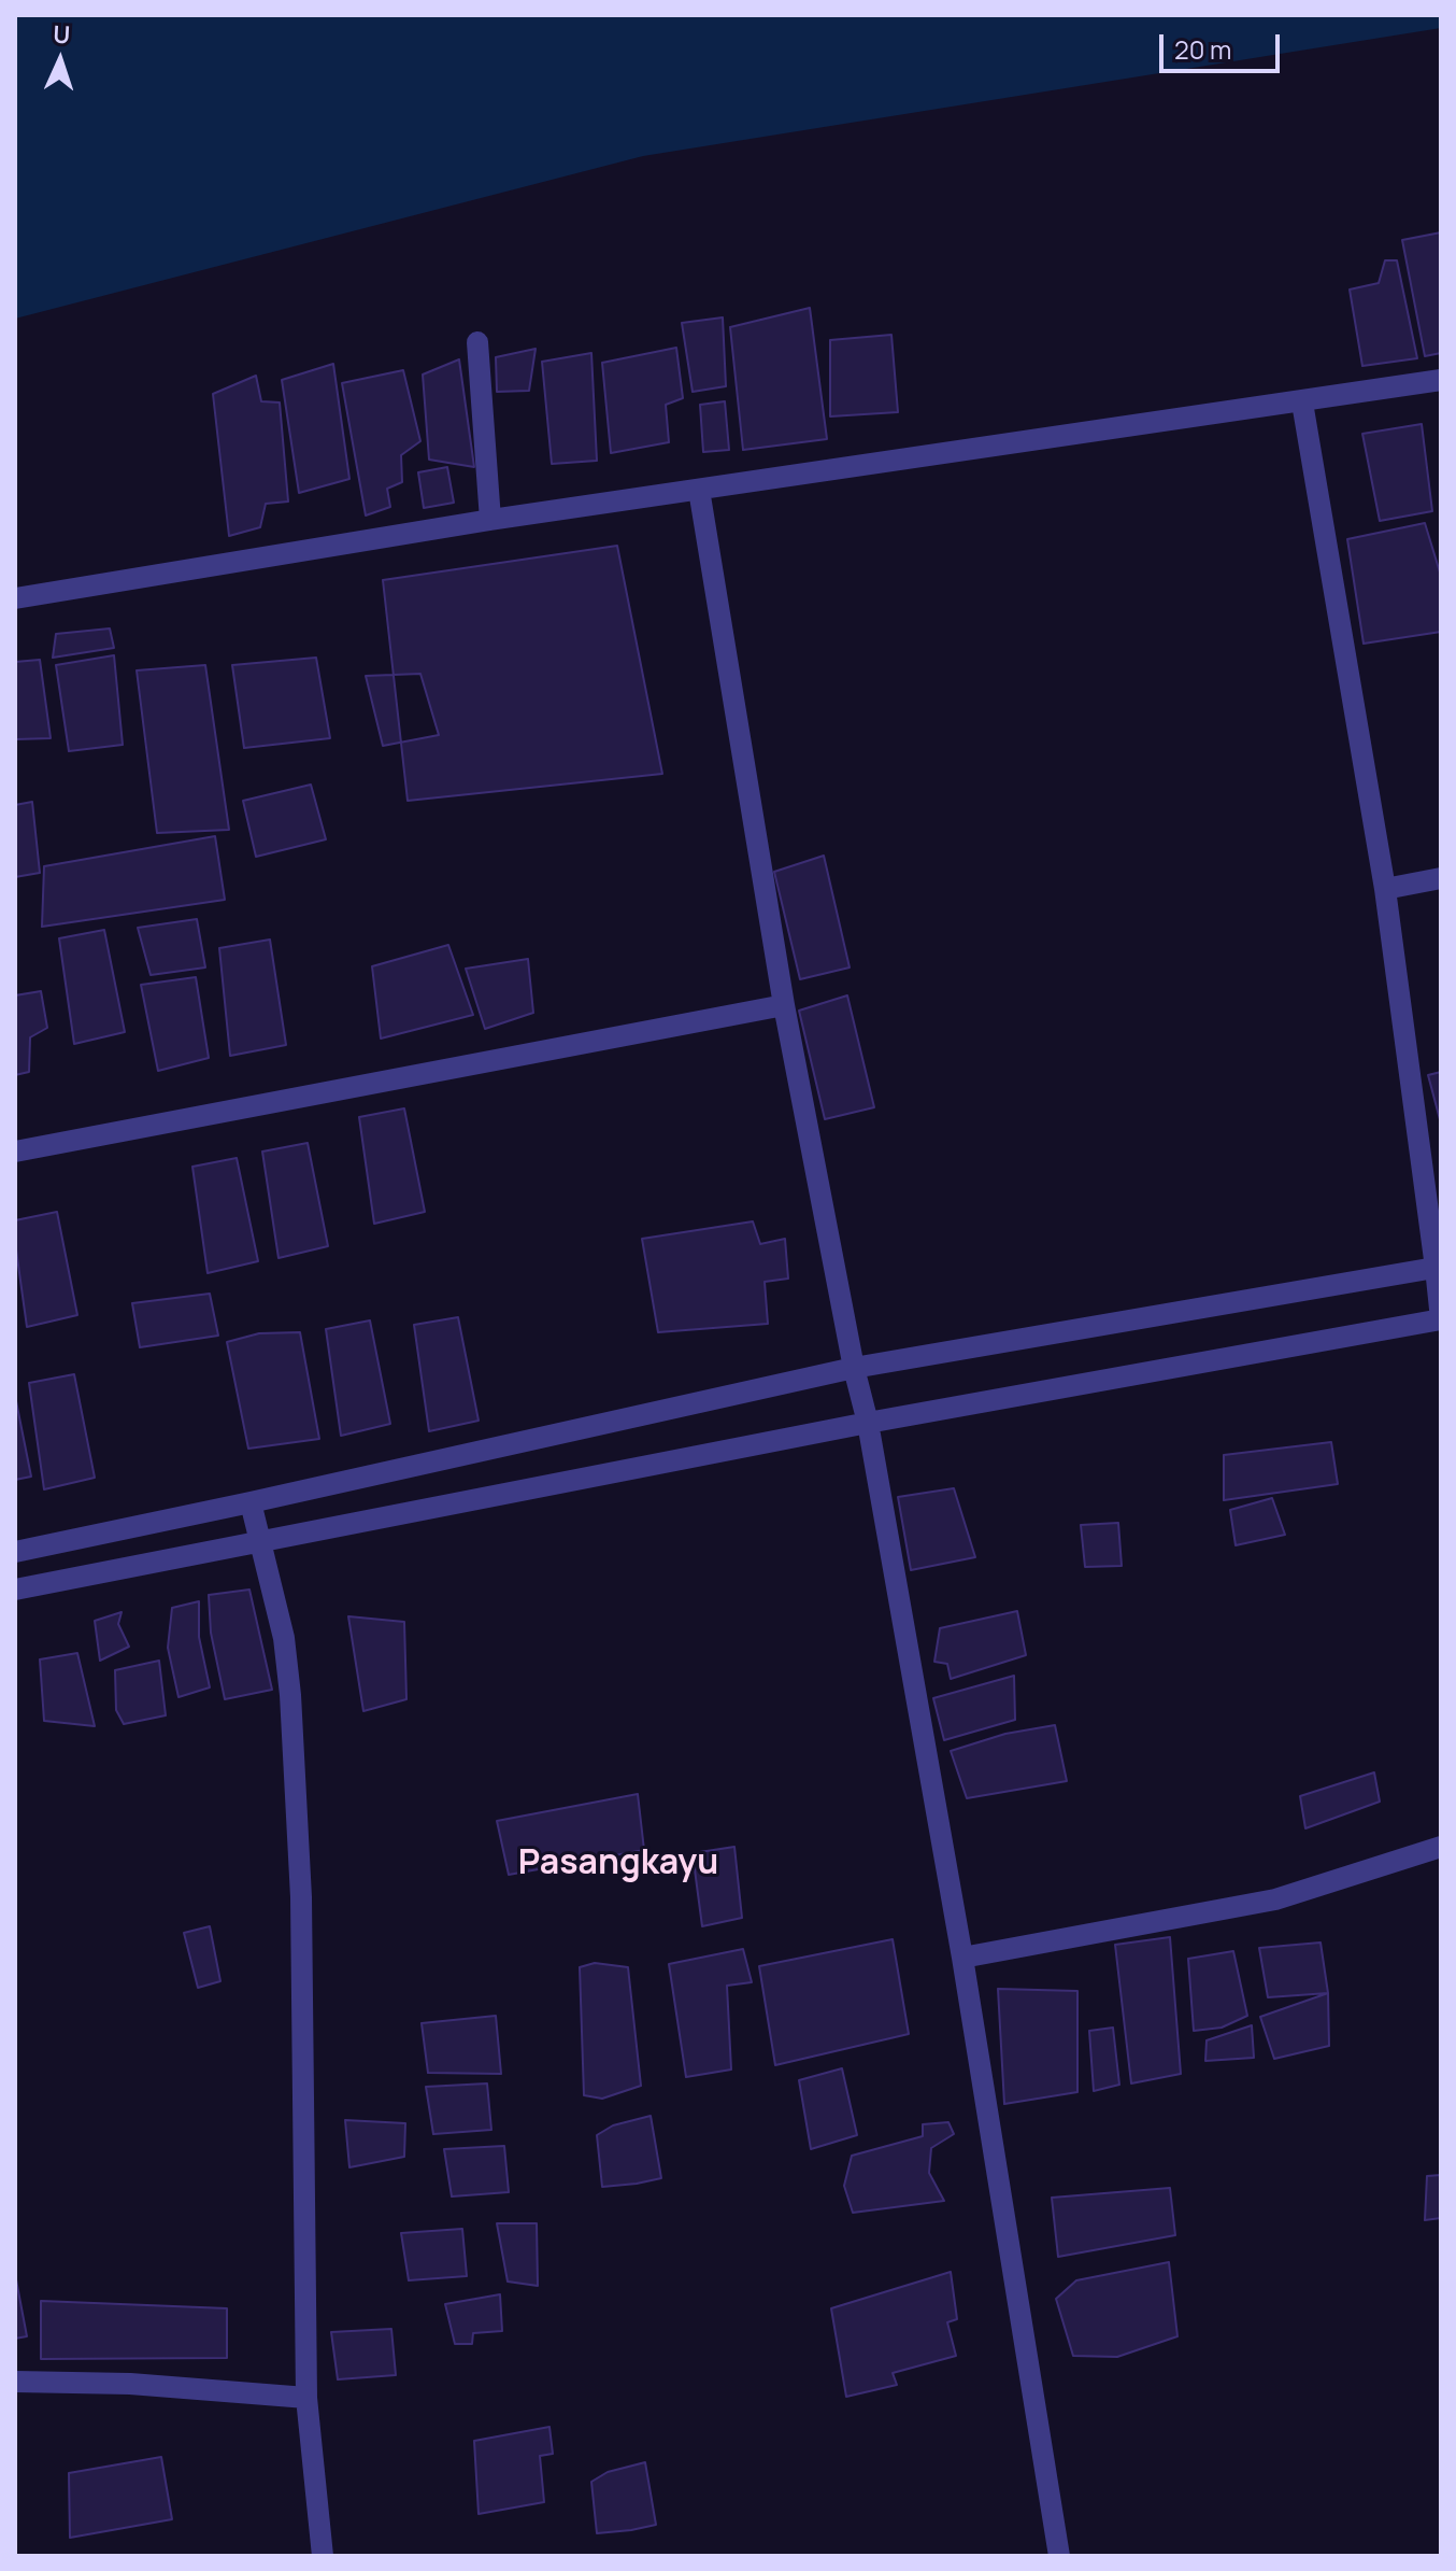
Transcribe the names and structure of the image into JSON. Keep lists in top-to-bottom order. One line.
{"districts":["Pasangkayu"],"scale_bar":"20 m","north":"top"}
